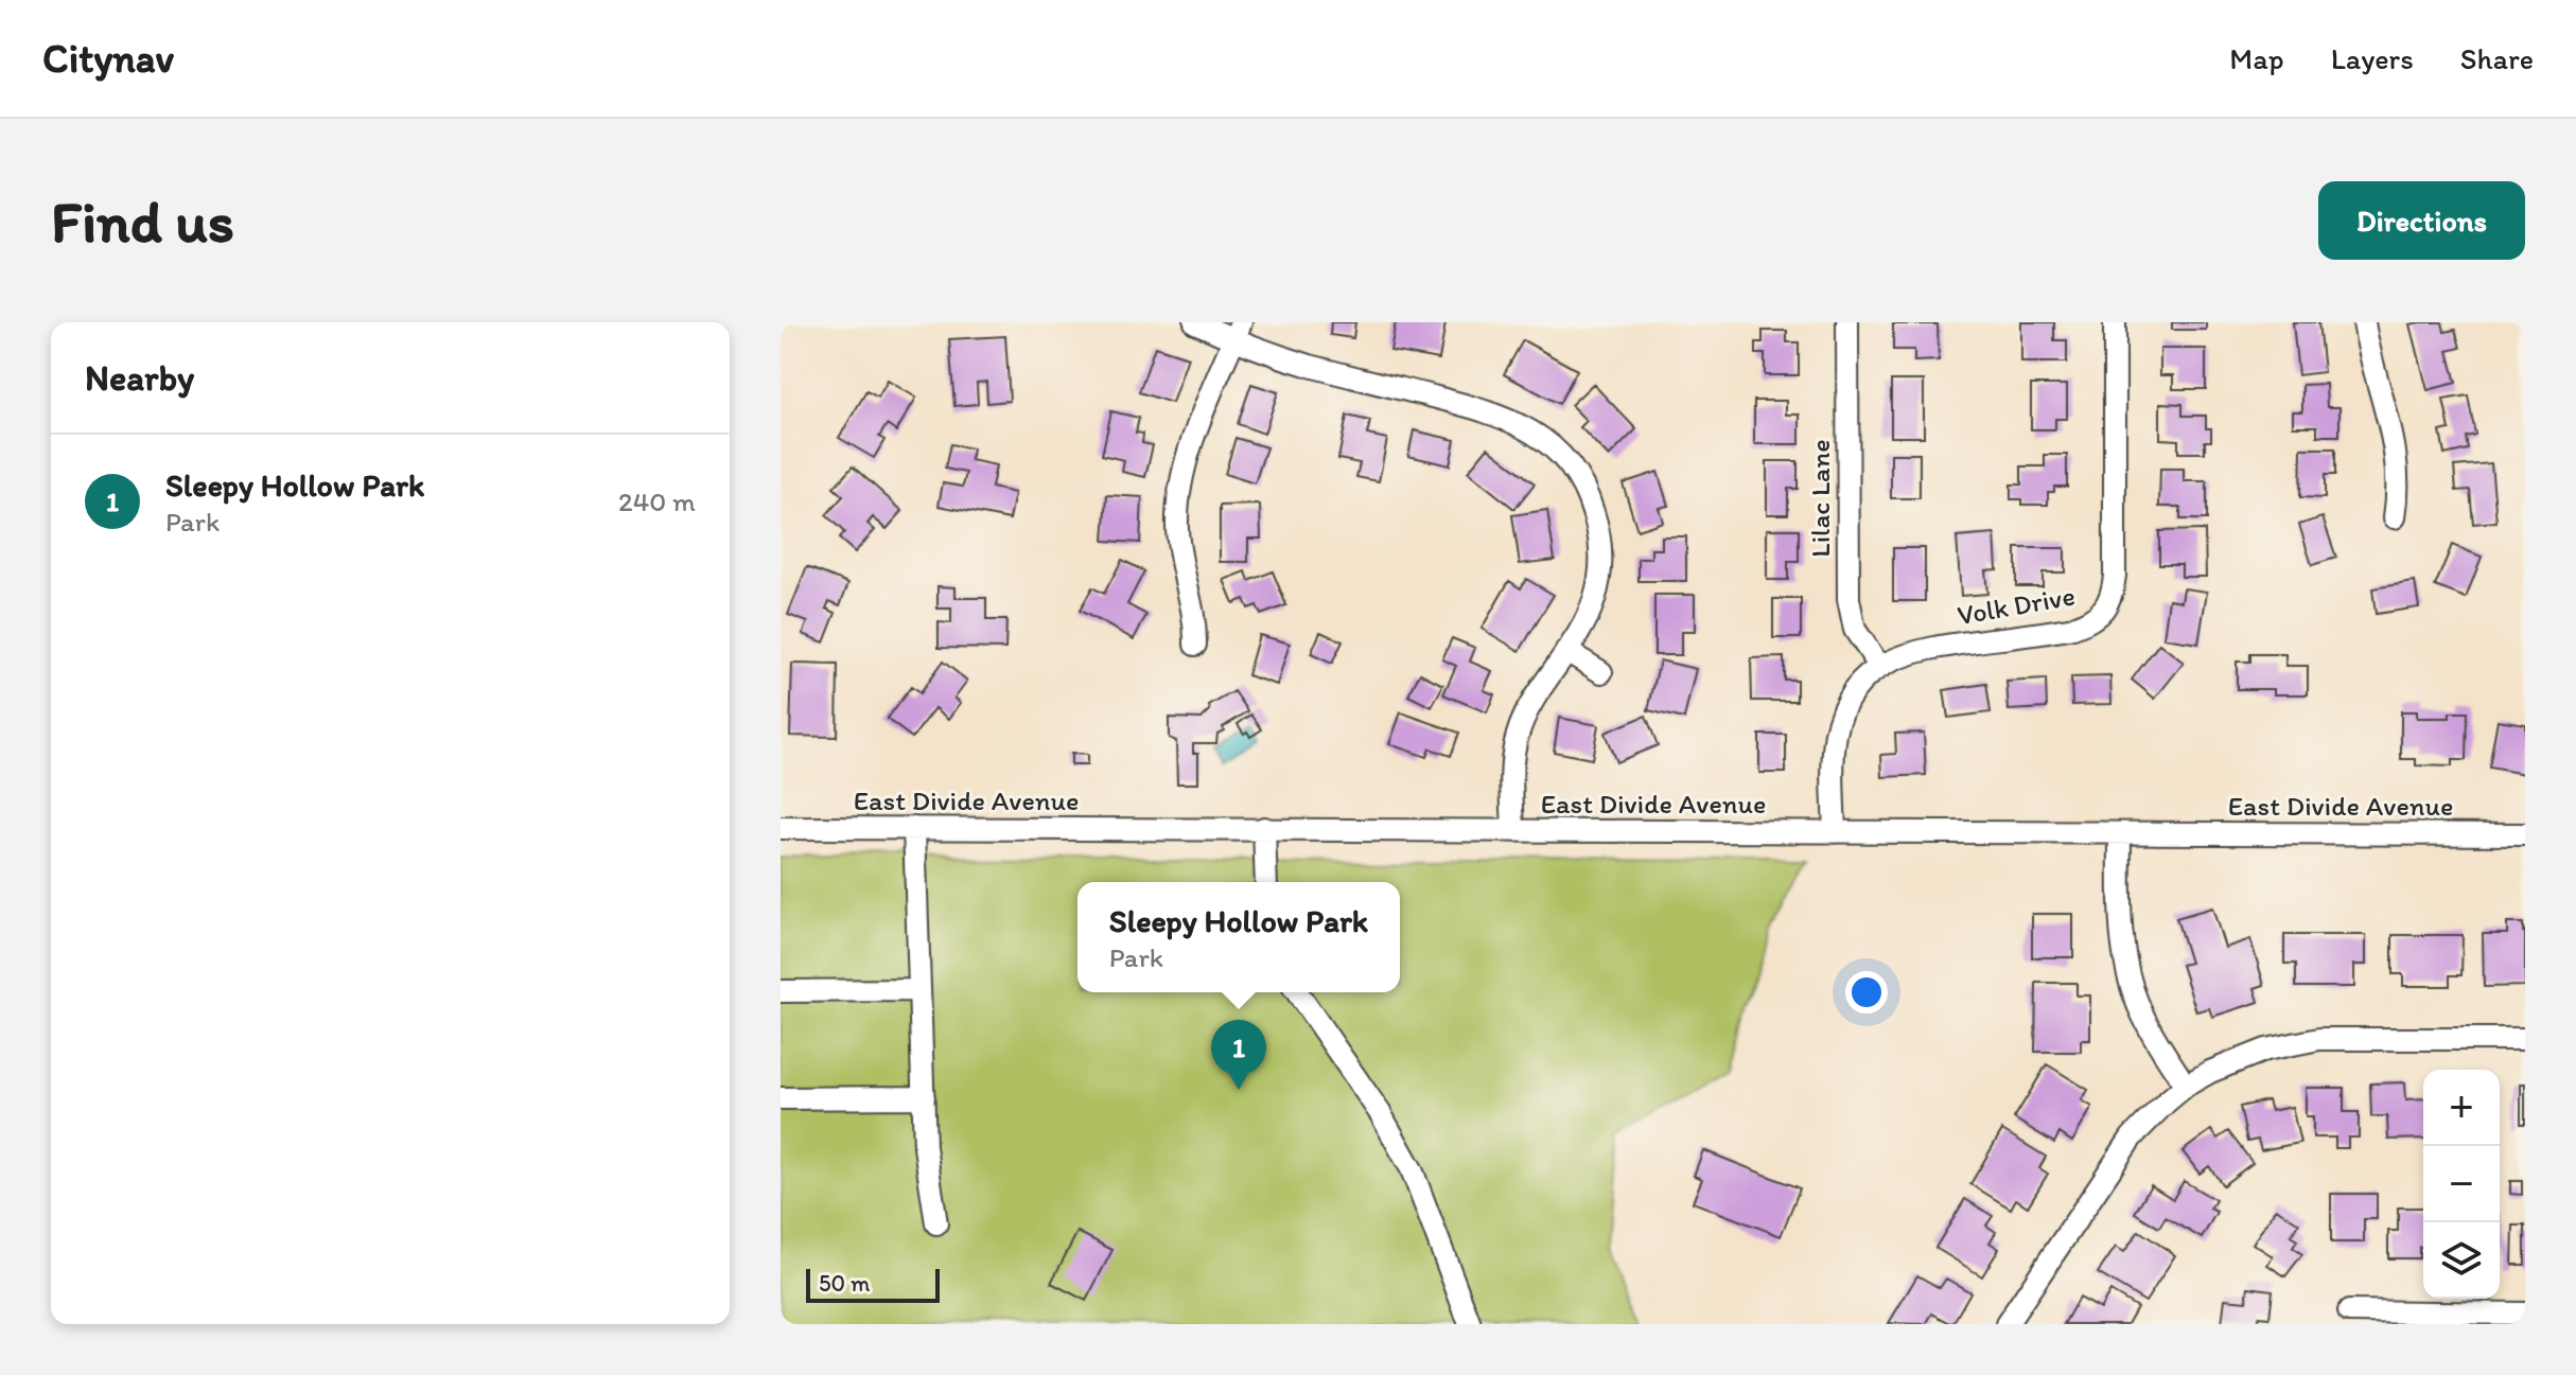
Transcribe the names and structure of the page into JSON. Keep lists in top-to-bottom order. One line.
{"streets":{"street":["Lilac Lane","Volk Drive","East Divide Avenue"]},"crossings":[["Lilac Lane","Volk Drive"],["Volk Drive","East Divide Avenue"]],"scale_bar":"50 m","page":{"header":"Citynav","nav":["Map","Layers","Share"],"buttons":"Directions","title":"Find us","heading":"Nearby","list":[{"mark":"1","name":"Sleepy Hollow Park","note":"Park","value":"240 m"}],"popup":["Sleepy Hollow Park","Park"],"pins":"1","map_buttons":["+","−"],"scale":"50 m"}}
